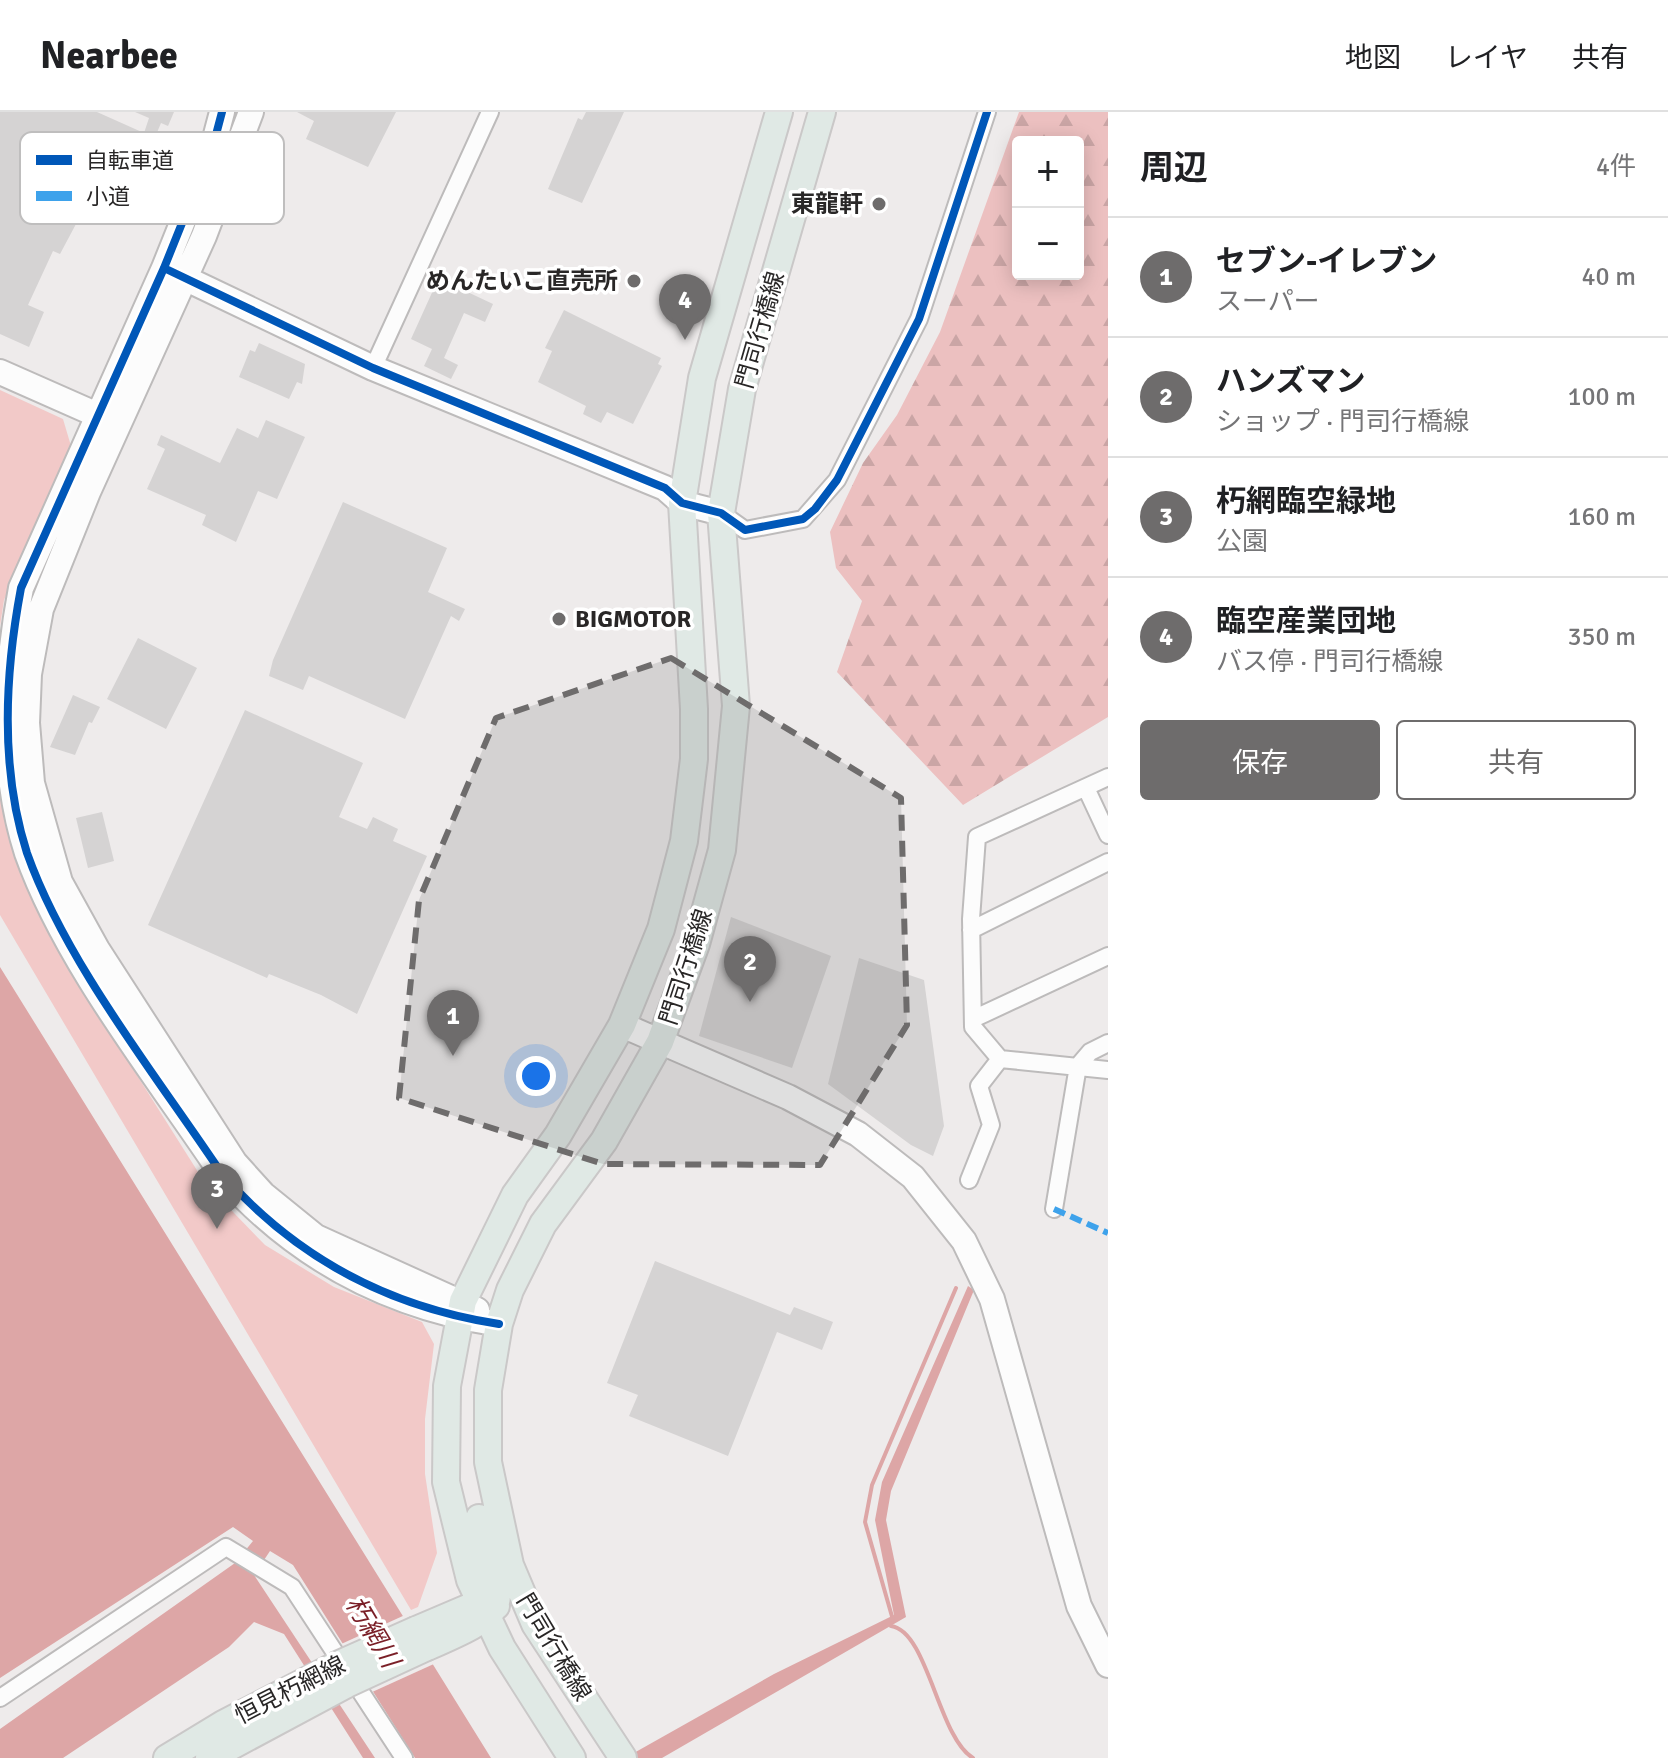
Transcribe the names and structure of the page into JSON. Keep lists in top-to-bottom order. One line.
{"streets":{"main road":["門司行橋線","恒見朽網線"]},"crossings":[["門司行橋線","恒見朽網線"]],"water":["朽網川"],"places":["東龍軒","めんたいこ直売所","BIGMOTOR"],"legend":["自転車道","小道"],"page":{"header":"Nearbee","nav":["地図","レイヤ","共有"],"heading":["周辺","4件"],"map_buttons":["+","−"],"list":[{"mark":"1","name":"セブン-イレブン","note":"スーパー","value":"40 m"},{"mark":"2","name":"ハンズマン","note":"ショップ · 門司行橋線","value":"100 m"},{"mark":"3","name":"朽網臨空緑地","note":"公園","value":"160 m"},{"mark":"4","name":"臨空産業団地","note":"バス停 · 門司行橋線","value":"350 m"}],"pins":["4","2","1","3"],"buttons":["保存","共有"]}}
